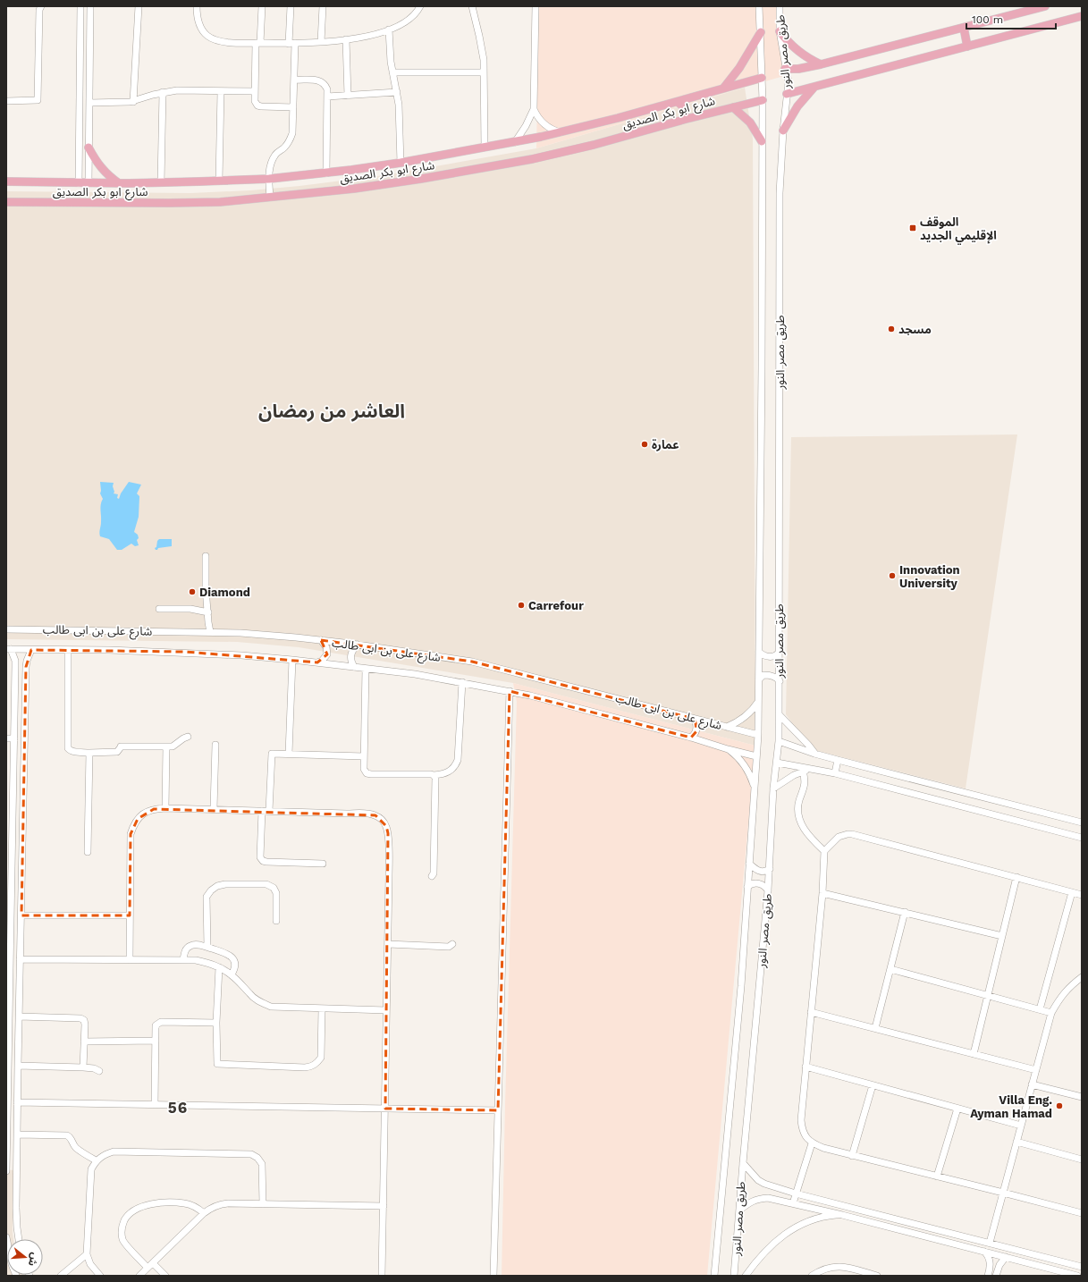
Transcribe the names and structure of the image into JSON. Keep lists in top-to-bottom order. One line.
{"streets":{"main road":["شارع ابو بكر الصديق"],"street":["طريق مصر النور","شارع على بن ابى طالب"]},"crossings":[["طريق مصر النور","شارع ابو بكر الصديق"],["طريق مصر النور","شارع على بن ابى طالب"]],"districts":["العاشر من رمضان","56"],"places":{"transit":["الموقف الإقليمي الجديد"],"other":["مسجد","عمارة","Innovation University","Diamond","Carrefour","Villa Eng. Ayman Hamad"]},"scale_bar":"100 m","north":"right"}
